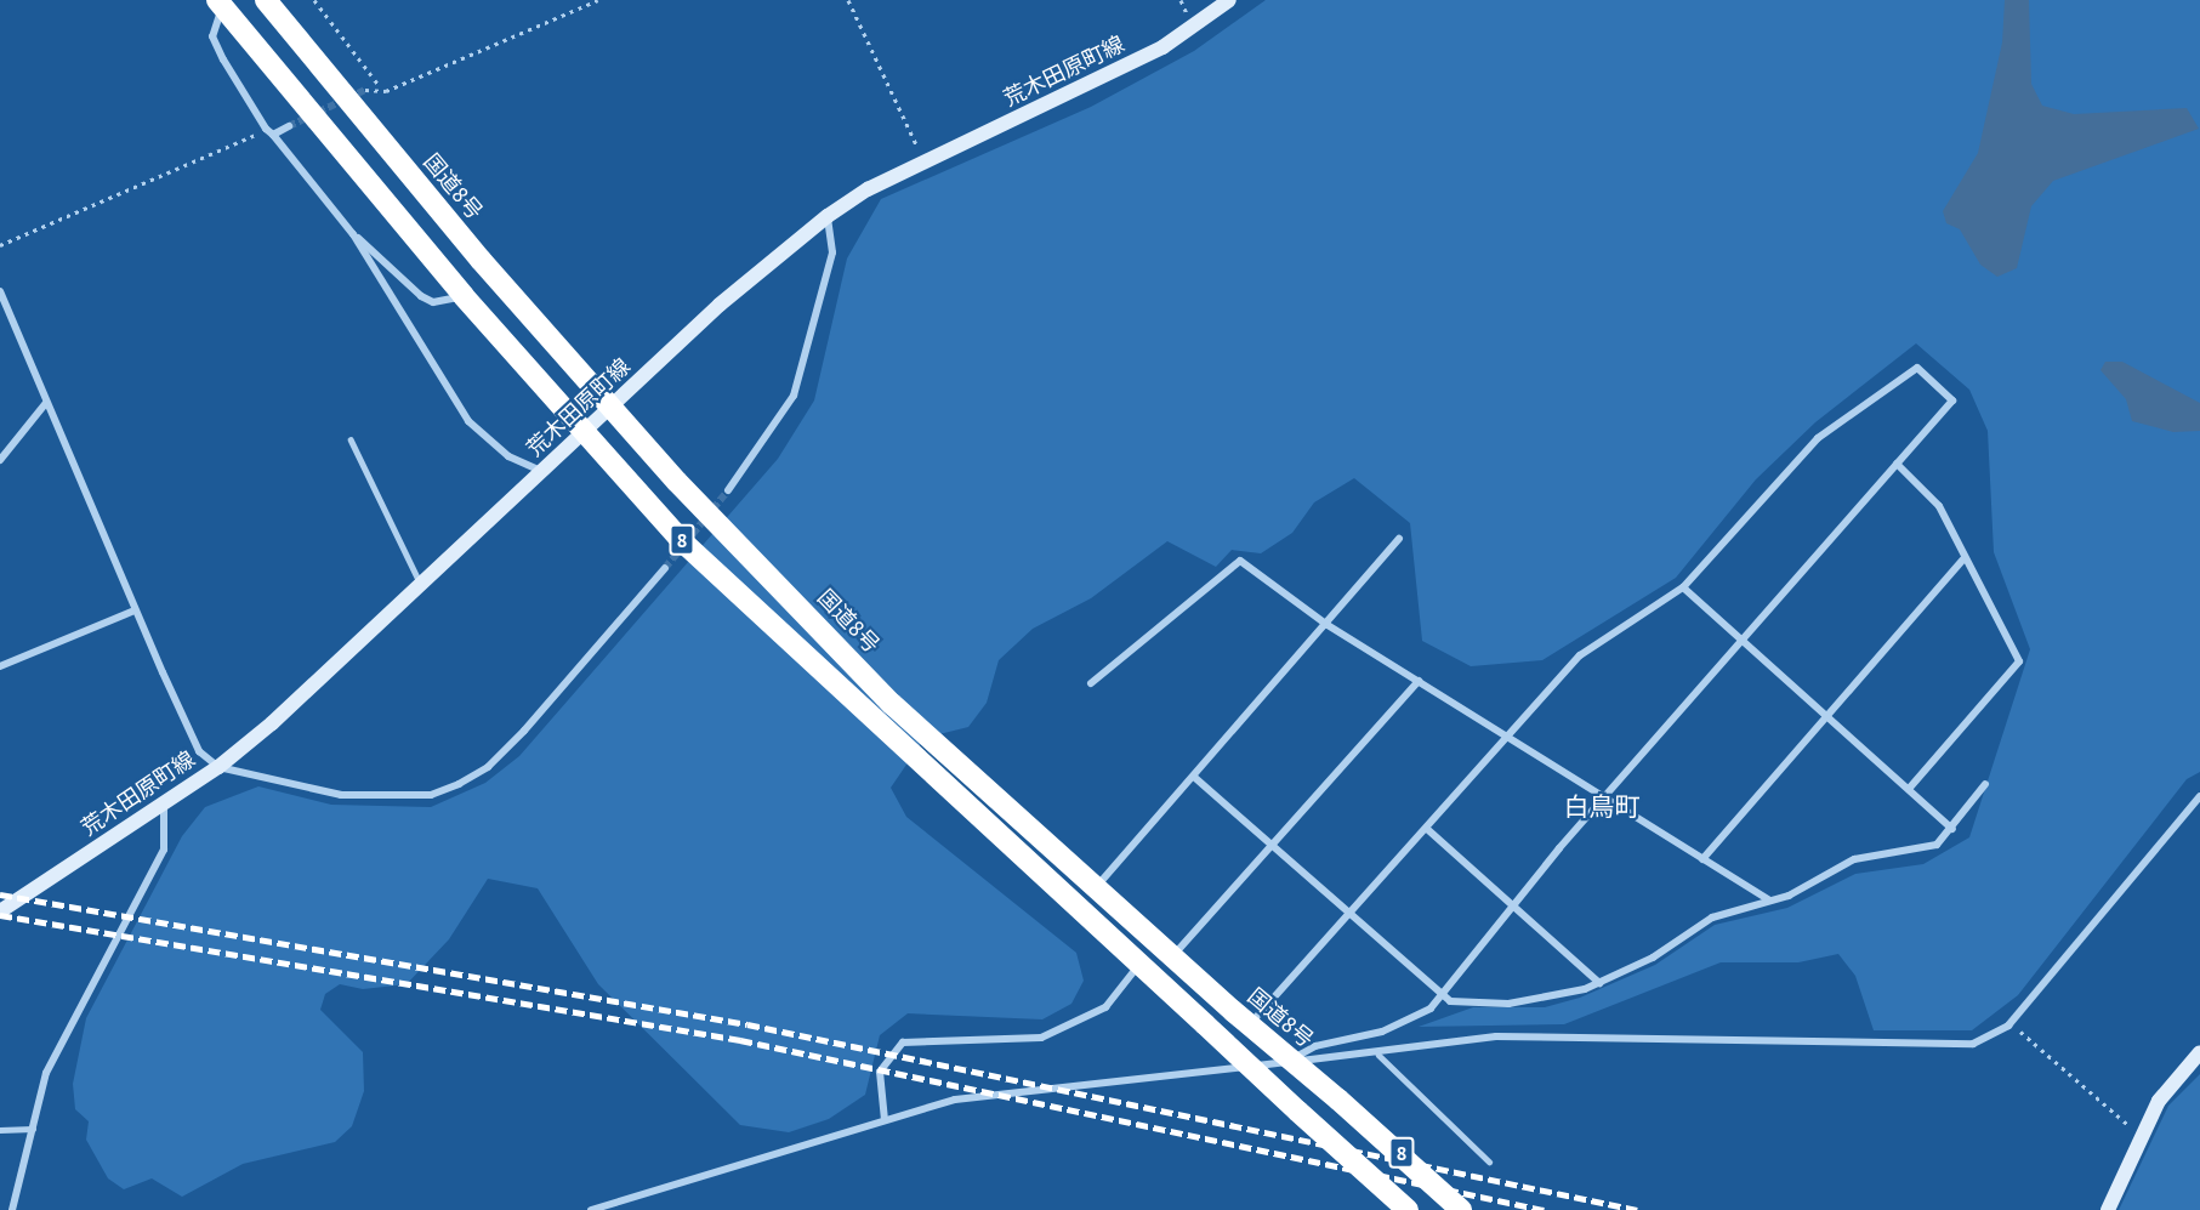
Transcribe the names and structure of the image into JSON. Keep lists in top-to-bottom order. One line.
{"streets":{"highway":["国道8号","8"],"main road":["荒木田原町線"]},"crossings":[["荒木田原町線","国道8号"],["荒木田原町線","8"]],"districts":["白鳥町"]}
